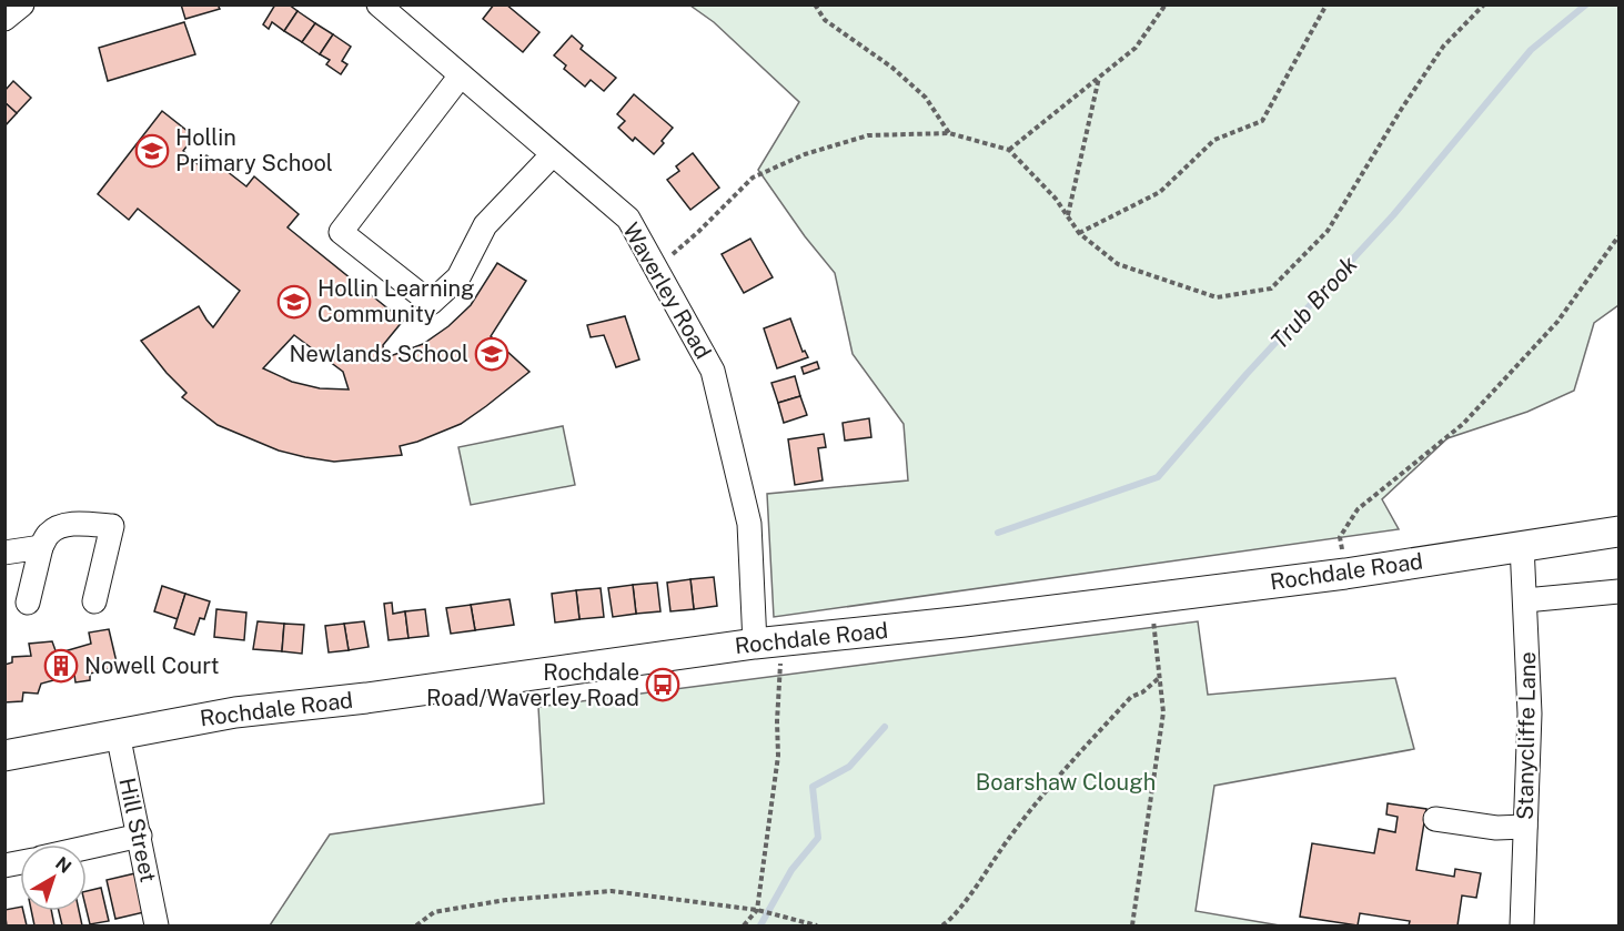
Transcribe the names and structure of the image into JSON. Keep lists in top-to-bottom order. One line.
{"streets":{"main road":["Rochdale Road"],"street":["Waverley Road","Stanycliffe Lane","Hill Street"]},"crossings":[["Waverley Road","Rochdale Road"],["Rochdale Road","Stanycliffe Lane"],["Rochdale Road","Hill Street"]],"water":["Trub Brook"],"parks":["Boarshaw Clough"],"places":{"school or university":["Hollin Primary School","Hollin Learning Community","Newlands School"],"building":["Nowell Court"],"bus stop":["Rochdale Road/Waverley Road"]},"north":"top right"}
